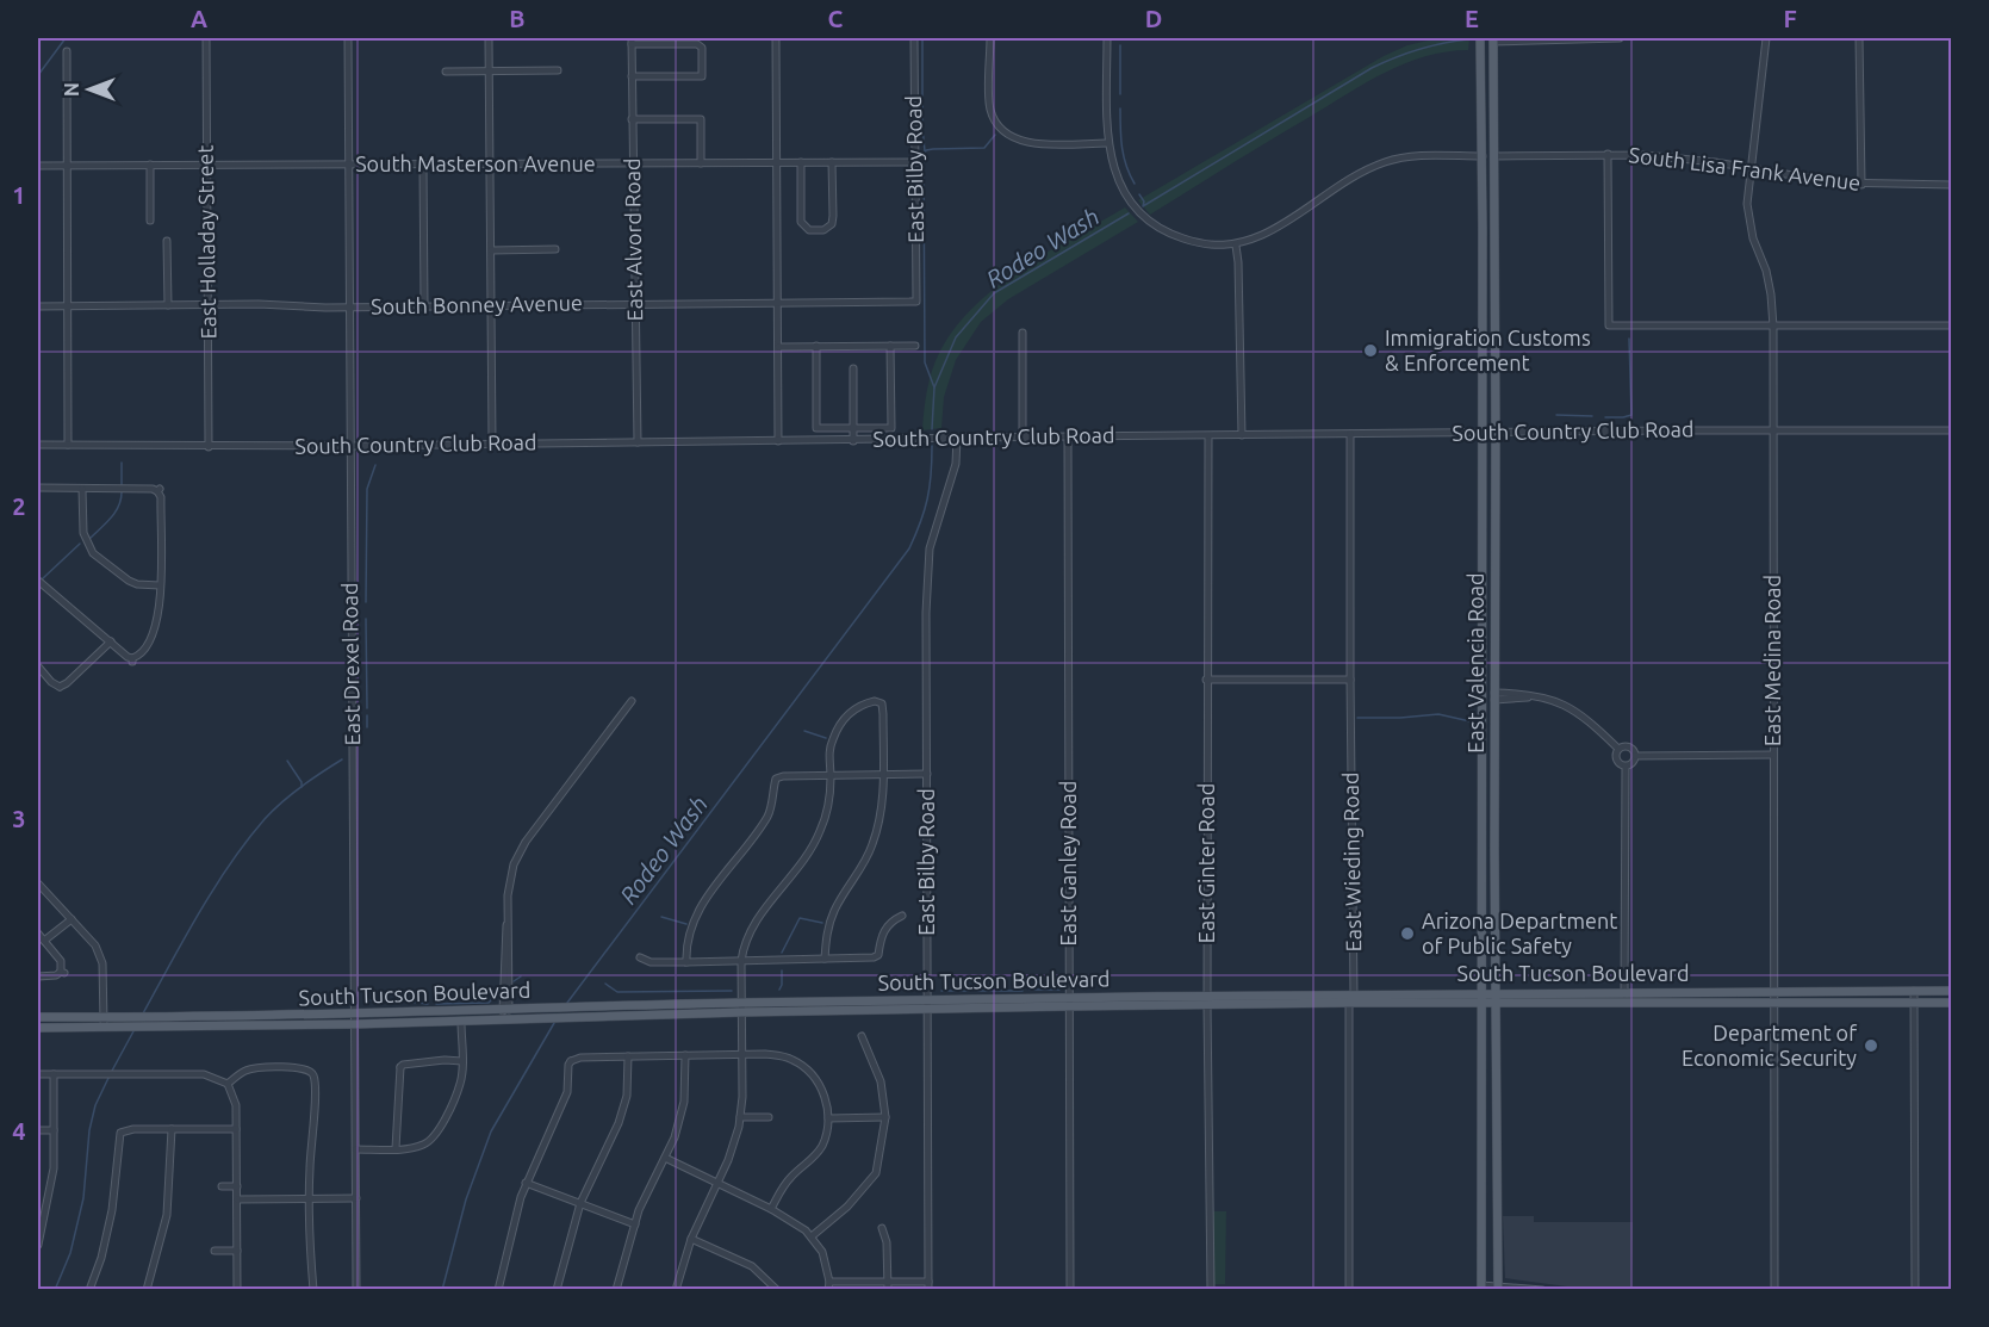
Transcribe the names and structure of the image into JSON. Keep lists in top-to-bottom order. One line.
{"streets":{"main road":["East Valencia Road","South Tucson Boulevard"],"street":["South Masterson Avenue","East Bilby Road","South Lisa Frank Avenue","East Alvord Road","East Holladay Street","South Bonney Avenue","South Country Club Road","East Medina Road","East Drexel Road","East Wieding Road","East Ganley Road","East Ginter Road"]},"crossings":[["South Masterson Avenue","East Bilby Road"],["South Masterson Avenue","East Alvord Road"],["South Masterson Avenue","East Holladay Street"],["South Masterson Avenue","East Drexel Road"],["East Bilby Road","South Bonney Avenue"],["East Bilby Road","South Country Club Road"],["East Bilby Road","South Tucson Boulevard"],["South Lisa Frank Avenue","East Medina Road"],["South Lisa Frank Avenue","East Valencia Road"],["East Alvord Road","South Bonney Avenue"],["East Alvord Road","South Country Club Road"],["East Holladay Street","South Bonney Avenue"],["East Holladay Street","South Country Club Road"],["South Bonney Avenue","East Drexel Road"],["South Country Club Road","East Medina Road"],["South Country Club Road","East Valencia Road"],["South Country Club Road","East Drexel Road"],["South Country Club Road","East Wieding Road"],["South Country Club Road","East Ganley Road"],["South Country Club Road","East Ginter Road"],["East Medina Road","South Tucson Boulevard"],["East Valencia Road","South Tucson Boulevard"],["East Drexel Road","South Tucson Boulevard"],["East Wieding Road","South Tucson Boulevard"],["East Ganley Road","South Tucson Boulevard"],["East Ginter Road","South Tucson Boulevard"]],"water":["Rodeo Wash"],"places":["Immigration Customs & Enforcement","Arizona Department of Public Safety","Department of Economic Security"],"north":"left","grid":{"columns":["A","B","C","D","E","F"],"rows":["1","2","3","4"]}}
